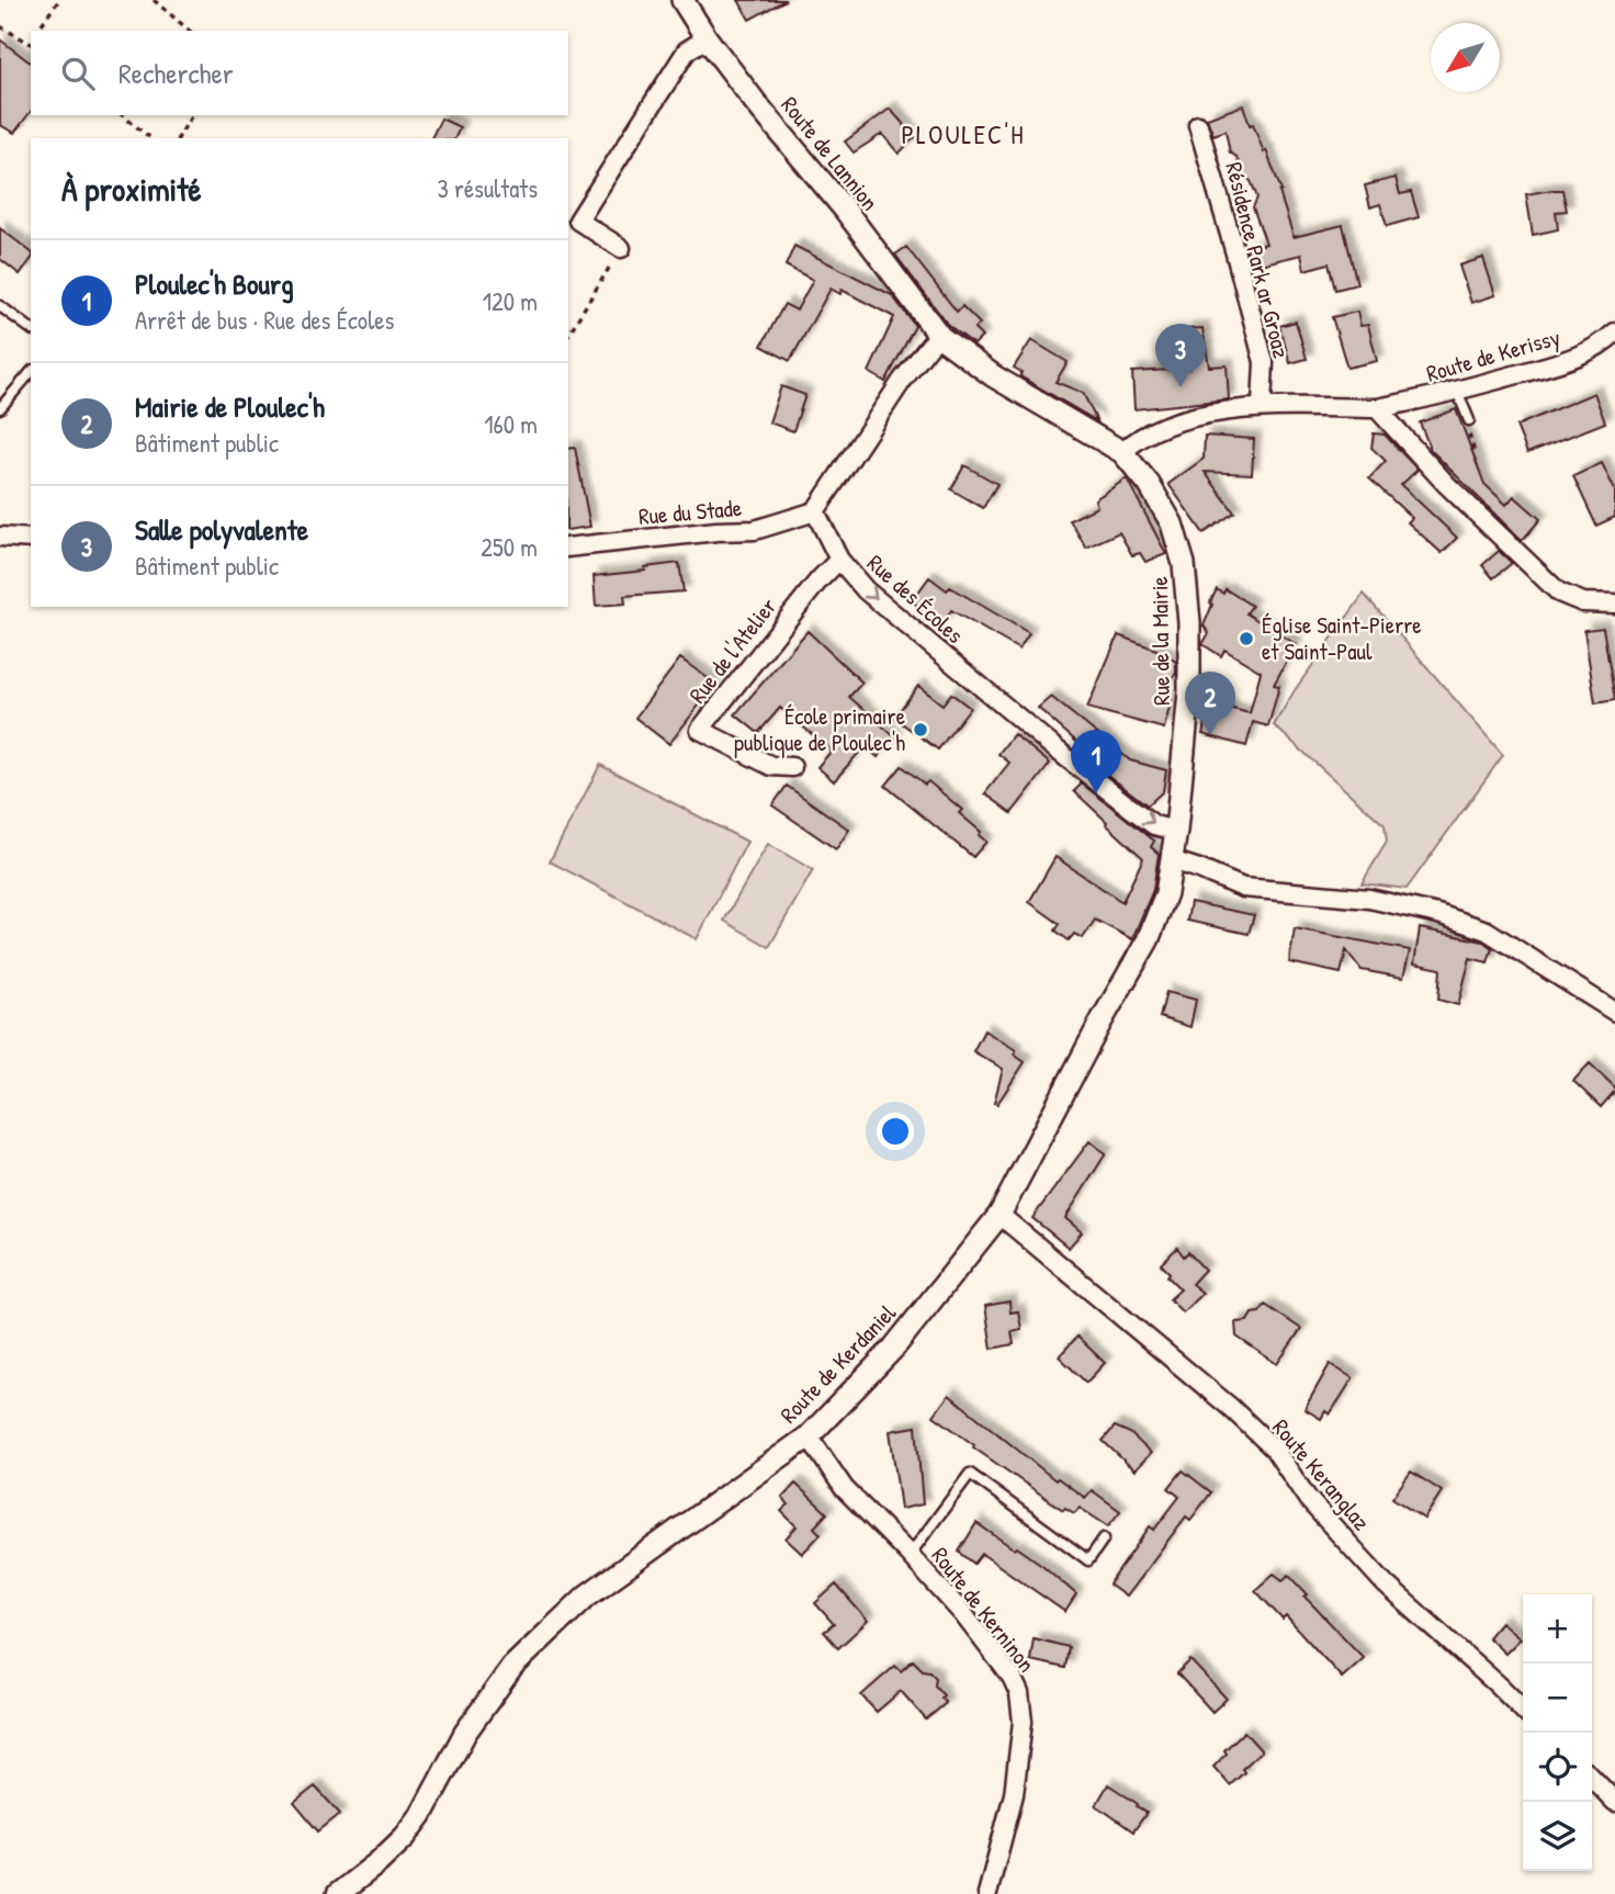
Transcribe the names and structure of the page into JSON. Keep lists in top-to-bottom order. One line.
{"streets":{"street":["Route de Lannion","Résidence Park ar Groaz","Route de Kerissy","Rue du Stade","Rue des Écoles","Rue de la Mairie","Rue de l'Atelier","Route de Kerdaniel","Route Keranglaz","Route de Kerninon"]},"crossings":[["Route de Lannion","Rue de la Mairie"],["Résidence Park ar Groaz","Route de Kerissy"],["Route de Kerissy","Rue de la Mairie"],["Rue du Stade","Rue des Écoles"],["Rue des Écoles","Rue de la Mairie"],["Rue des Écoles","Rue de l'Atelier"],["Rue des Écoles","Route de Kerdaniel"],["Rue de la Mairie","Route de Kerdaniel"],["Route de Kerdaniel","Route Keranglaz"],["Route de Kerdaniel","Route de Kerninon"]],"one_way":["Rue des Écoles"],"districts":["PLOULEC'H"],"places":["Église Saint-Pierre et Saint-Paul","École primaire publique de Ploulec'h"],"north":"bottom left","page":{"search":"Rechercher","heading":["À proximité","3 résultats"],"list":[{"mark":"1","name":"Ploulec'h Bourg","note":"Arrêt de bus · Rue des Écoles","value":"120 m"},{"mark":"2","name":"Mairie de Ploulec'h","note":"Bâtiment public","value":"160 m"},{"mark":"3","name":"Salle polyvalente","note":"Bâtiment public","value":"250 m"}],"pins":["3","2","1"],"map_buttons":["+","−"]}}
